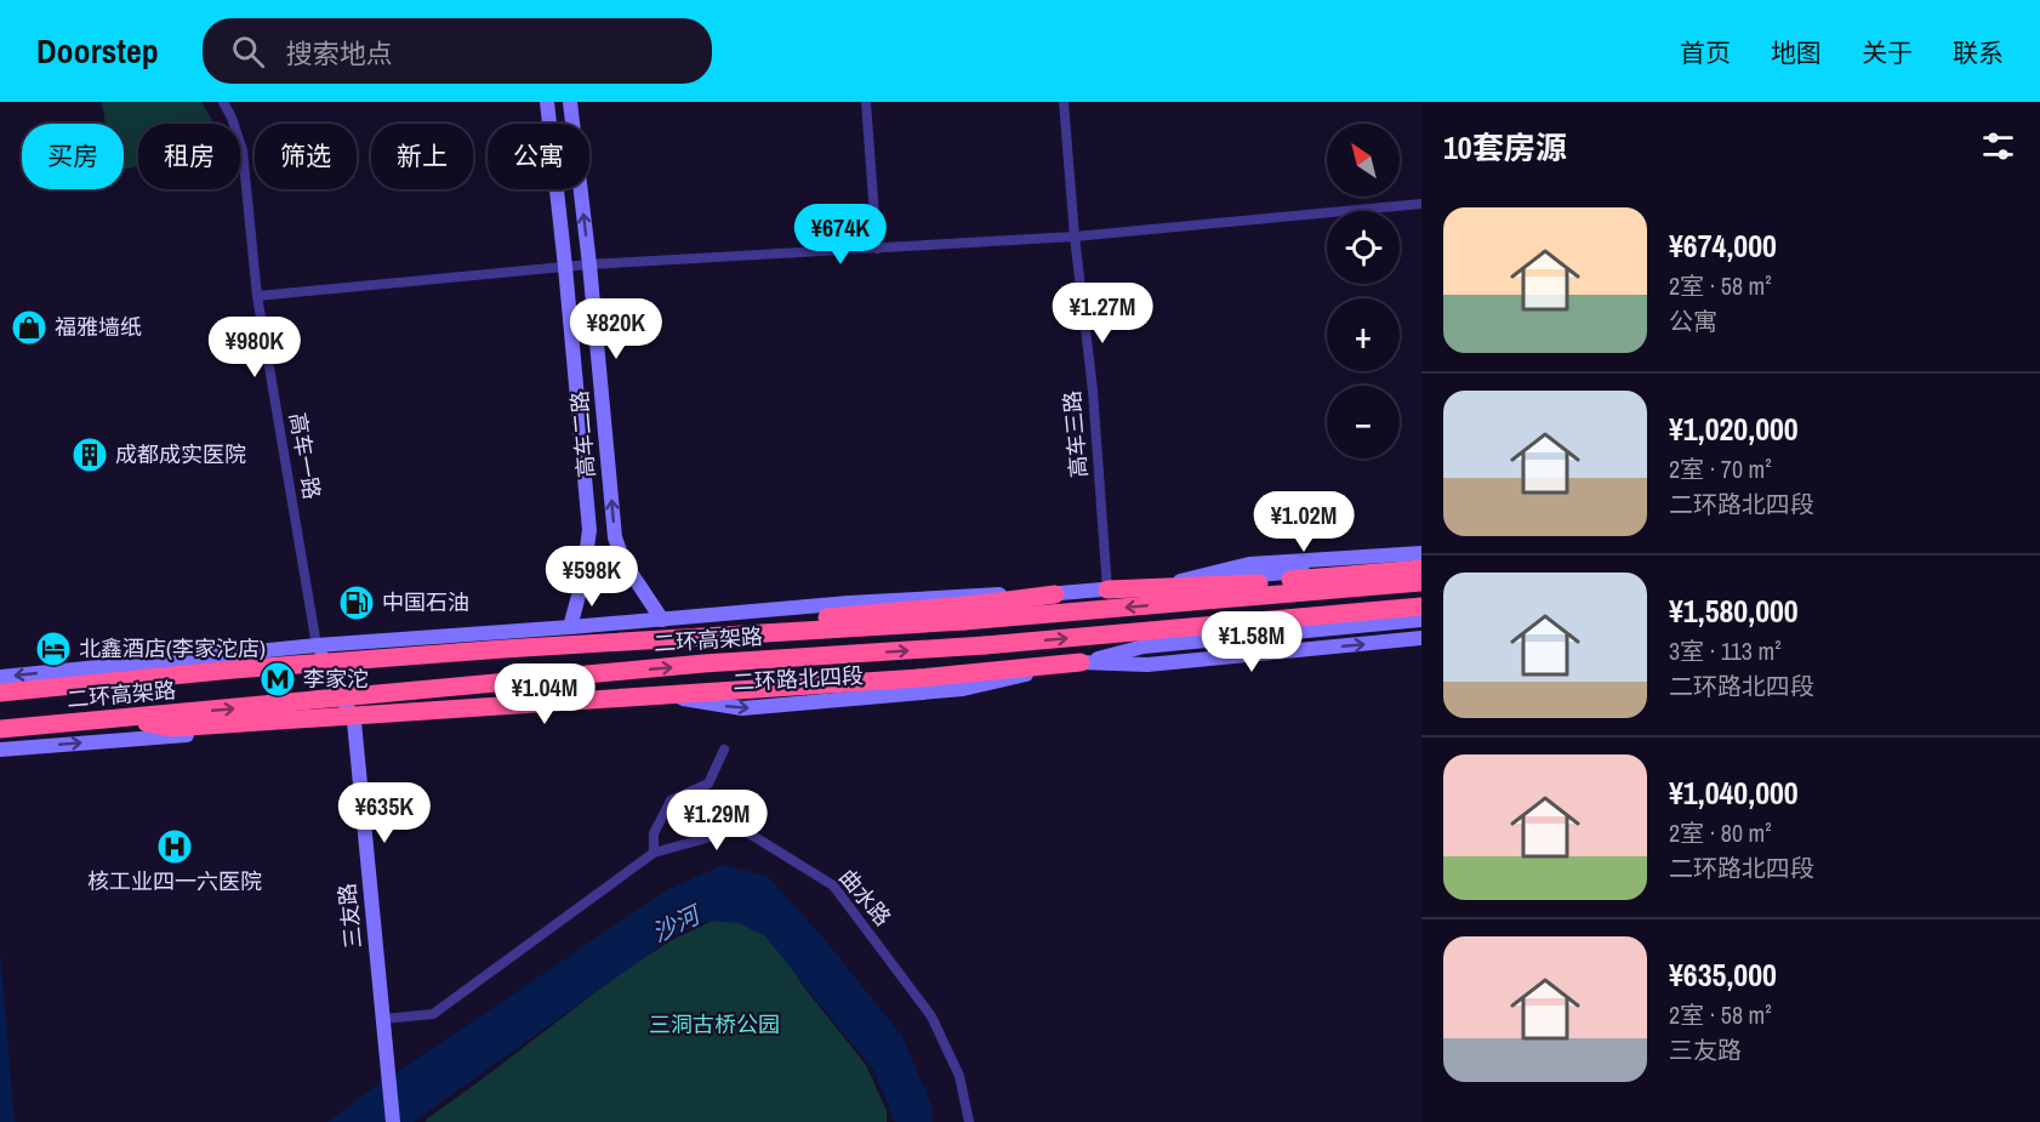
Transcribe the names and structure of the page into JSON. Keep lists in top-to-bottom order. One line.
{"streets":{"highway":["二环高架路"],"main road":["高车二路","二环路北四段","三友路"],"street":["高车三路","高车一路","曲水路"]},"crossings":[["高车一路","三友路"],["二环路北四段","三友路"],["曲水路","三友路"]],"water":["沙河"],"parks":["三洞古桥公园"],"places":{"shop":["福雅墙纸"],"building":["成都成实医院"],"fuel station":["中国石油"],"hotel":["北鑫酒店(李家沱店)"],"metro station":["李家沱"],"hospital":["核工业四一六医院"]},"north":"top left","page":{"header":"Doorstep","search":"搜索地点","nav":["首页","地图","关于","联系"],"heading":"10套房源","map_buttons":["+","−"],"chip":["买房","租房","筛选","新上","公寓"],"list":[{"name":"¥674,000","note":"2室 · 58 m² · 公寓"},{"name":"¥1,020,000","note":"2室 · 70 m² · 二环路北四段"},{"name":"¥1,580,000","note":"3室 · 113 m² · 二环路北四段"},{"name":"¥1,040,000","note":"2室 · 80 m² · 二环路北四段"},{"name":"¥635,000","note":"2室 · 58 m² · 三友路"}],"price":["¥674K","¥1.27M","¥820K","¥980K","¥1.02M","¥598K","¥1.58M","¥1.04M","¥635K","¥1.29M"]}}
